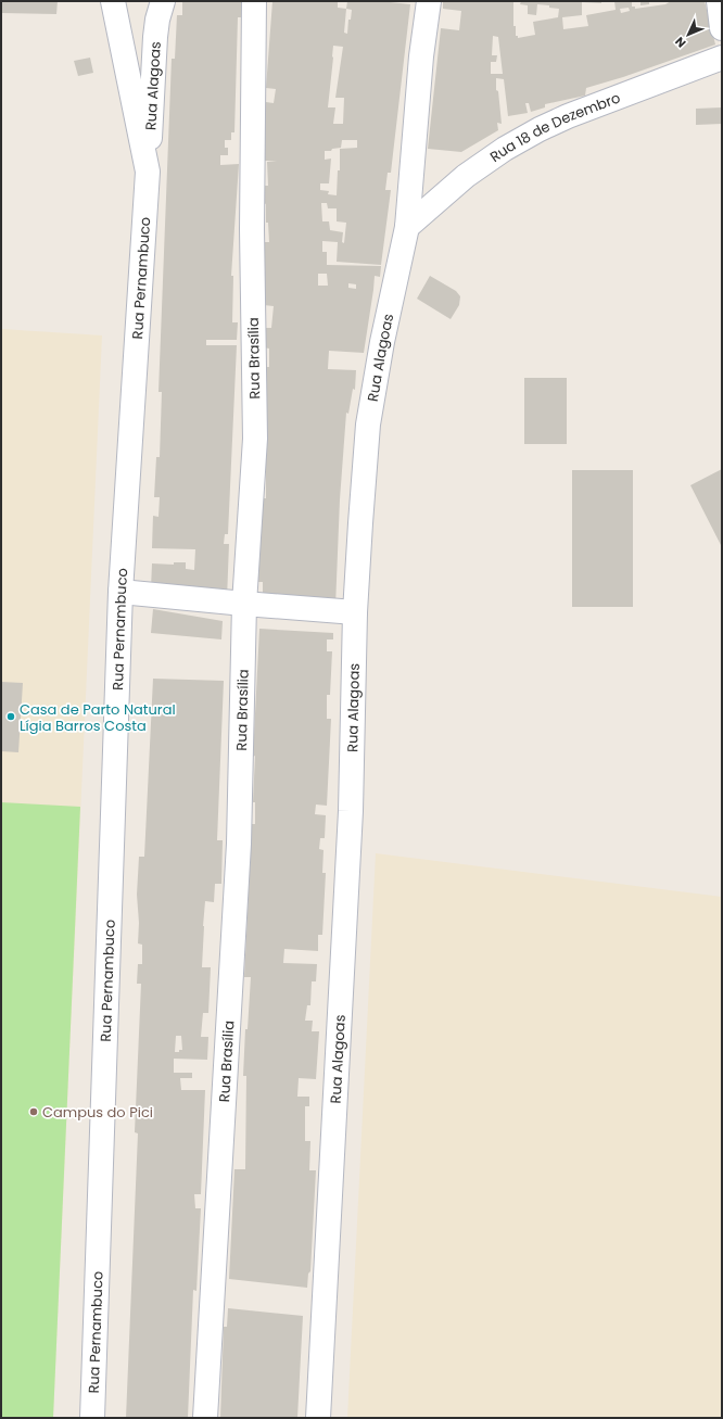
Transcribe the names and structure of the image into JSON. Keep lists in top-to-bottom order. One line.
{"streets":{"street":["Rua Alagoas","Rua 18 de Dezembro","Rua Pernambuco","Rua Brasília"]},"crossings":[["Rua Alagoas","Rua 18 de Dezembro"],["Rua Alagoas","Rua Pernambuco"]],"places":["Casa de Parto Natural Lígia Barros Costa","Campus do Pici"],"north":"bottom left"}
